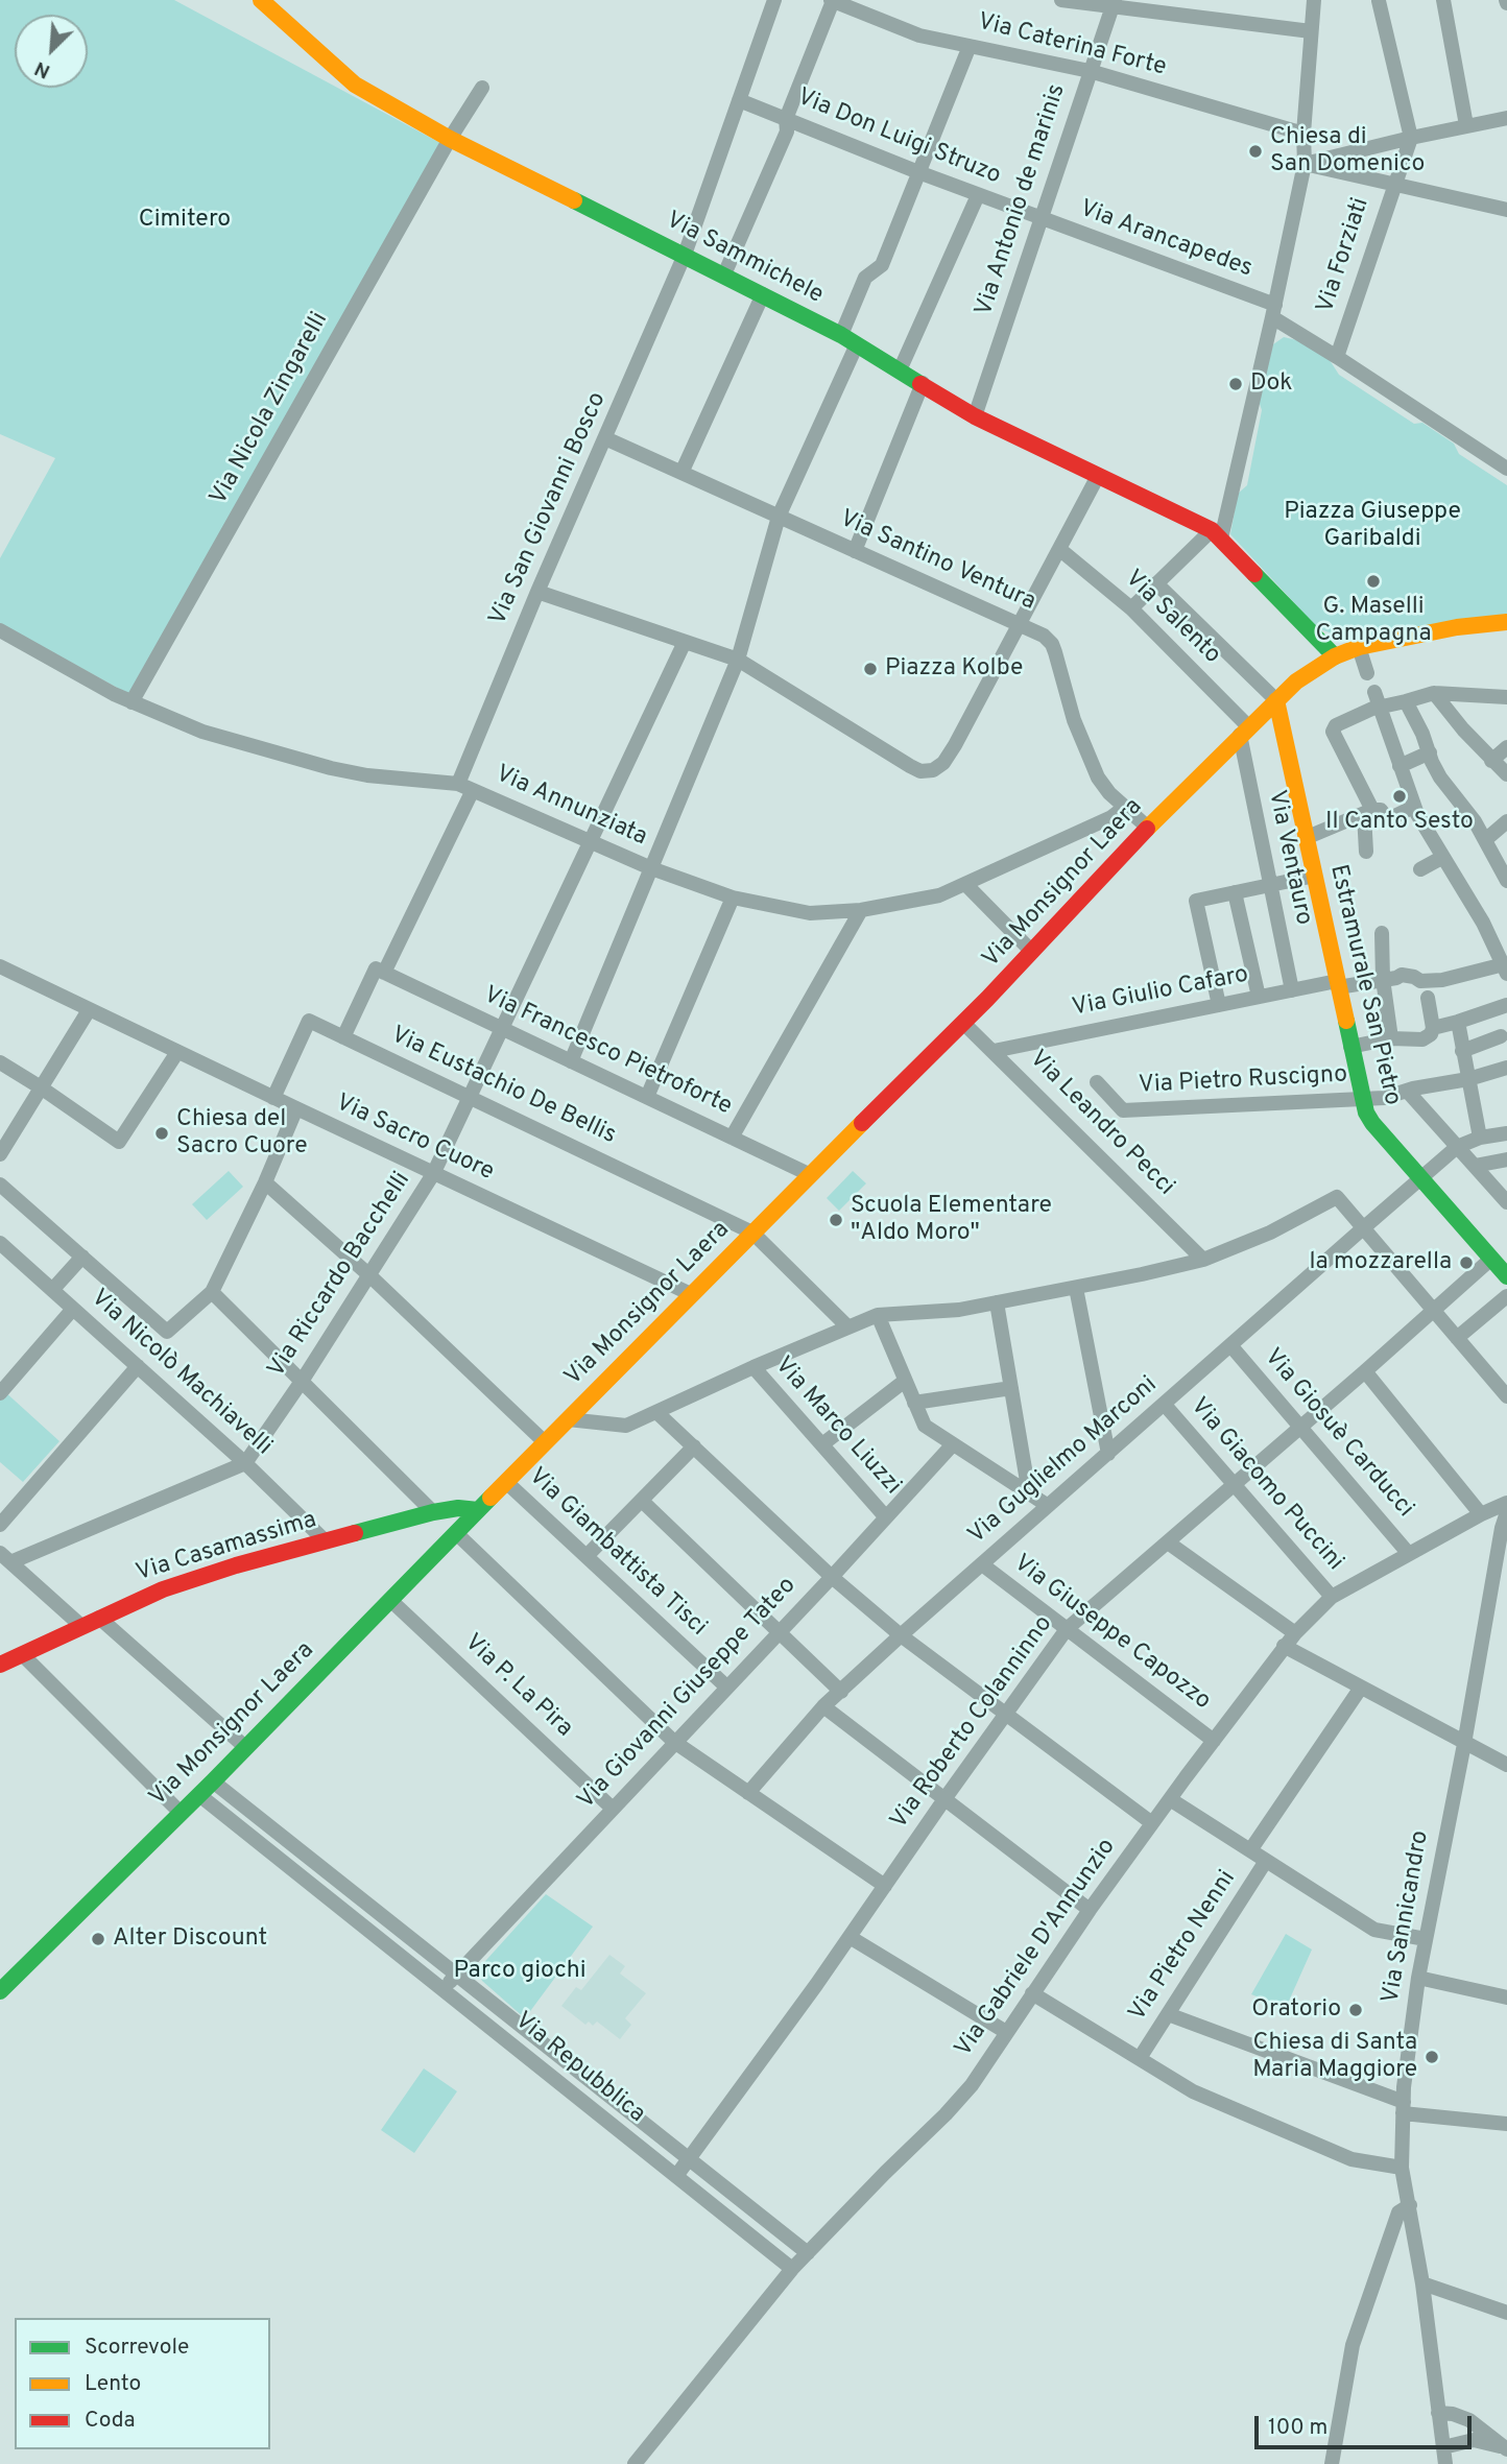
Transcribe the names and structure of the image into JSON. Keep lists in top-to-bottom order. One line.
{"streets":{"street":["Via Caterina Forte","Via Don Luigi Struzo","Via Antonio de marinis","Via Arancapedes","Via Forziati","Via Sammichele","Via Nicola Zingarelli","Via San Giovanni Bosco","Via Santino Ventura","Via Salento","Via Annunziata","Via Ventauro","Via Monsignor Laera","Estramurale San Pietro","Via Giulio Cafaro","Via Francesco Pietroforte","Via Pietro Ruscigno","Via Eustachio De Bellis","Via Leandro Pecci","Via Sacro Cuore","Via Riccardo Bacchelli","Via Nicolò Machiavelli","Via Marco Liuzzi","Via Giosuè Carducci","Via Guglielmo Marconi","Via Giacomo Puccini","Via Casamassima","Via Giambattista Tisci","Via Giuseppe Capozzo","Via P. La Pira","Via Giovanni Giuseppe Tateo","Via Roberto Colanninno","Via Sannicandro","Via Pietro Nenni","Via Gabriele D'Annunzio","Via Repubblica"]},"crossings":[["Via Caterina Forte","Via Antonio de marinis"],["Via Don Luigi Struzo","Via Antonio de marinis"],["Via Don Luigi Struzo","Via Arancapedes"],["Via Don Luigi Struzo","Via San Giovanni Bosco"],["Via Antonio de marinis","Via Arancapedes"],["Via Antonio de marinis","Via Sammichele"],["Via Sammichele","Via Nicola Zingarelli"],["Via Sammichele","Via San Giovanni Bosco"],["Via Nicola Zingarelli","Via Annunziata"],["Via San Giovanni Bosco","Via Santino Ventura"],["Via San Giovanni Bosco","Via Annunziata"],["Via San Giovanni Bosco","Via Francesco Pietroforte"],["Via San Giovanni Bosco","Via Eustachio De Bellis"],["Via Santino Ventura","Via Annunziata"],["Via Santino Ventura","Via Monsignor Laera"],["Via Salento","Via Ventauro"],["Via Salento","Via Monsignor Laera"],["Via Annunziata","Via Riccardo Bacchelli"],["Via Ventauro","Via Monsignor Laera"],["Via Ventauro","Via Giulio Cafaro"],["Via Monsignor Laera","Estramurale San Pietro"],["Via Monsignor Laera","Via Francesco Pietroforte"],["Via Monsignor Laera","Via Eustachio De Bellis"],["Via Monsignor Laera","Via Leandro Pecci"],["Via Monsignor Laera","Via Sacro Cuore"],["Via Monsignor Laera","Via Casamassima"],["Via Monsignor Laera","Via Giambattista Tisci"],["Via Monsignor Laera","Via P. La Pira"],["Via Monsignor Laera","Via Repubblica"],["Estramurale San Pietro","Via Giulio Cafaro"],["Estramurale San Pietro","Via Pietro Ruscigno"],["Estramurale San Pietro","Via Guglielmo Marconi"],["Estramurale San Pietro","Via Roberto Colanninno"],["Via Giulio Cafaro","Via Leandro Pecci"],["Via Francesco Pietroforte","Via Riccardo Bacchelli"],["Via Eustachio De Bellis","Via Sacro Cuore"],["Via Eustachio De Bellis","Via Riccardo Bacchelli"],["Via Sacro Cuore","Via Riccardo Bacchelli"],["Via Riccardo Bacchelli","Via Nicolò Machiavelli"],["Via Nicolò Machiavelli","Via Casamassima"],["Via Marco Liuzzi","Via Giovanni Giuseppe Tateo"],["Via Giosuè Carducci","Via Guglielmo Marconi"],["Via Giosuè Carducci","Via Roberto Colanninno"],["Via Giosuè Carducci","Via Gabriele D'Annunzio"],["Via Guglielmo Marconi","Via Giacomo Puccini"],["Via Guglielmo Marconi","Via Giuseppe Capozzo"],["Via Giacomo Puccini","Via Roberto Colanninno"],["Via Giacomo Puccini","Via Gabriele D'Annunzio"],["Via Giambattista Tisci","Via Giovanni Giuseppe Tateo"],["Via Giuseppe Capozzo","Via Roberto Colanninno"],["Via Giuseppe Capozzo","Via Gabriele D'Annunzio"],["Via P. La Pira","Via Giovanni Giuseppe Tateo"],["Via Giovanni Giuseppe Tateo","Via Repubblica"],["Via Roberto Colanninno","Via Repubblica"],["Via Gabriele D'Annunzio","Via Repubblica"]],"parks":["Cimitero","Piazza Giuseppe Garibaldi","Parco giochi"],"places":["Chiesa di San Domenico","Dok","G. Maselli Campagna","Piazza Kolbe","Il Canto Sesto","Chiesa del Sacro Cuore","Scuola Elementare \"Aldo Moro\"","la mozzarella","Alter Discount","Oratorio","Chiesa di Santa Maria Maggiore"],"legend":["Scorrevole","Lento","Coda"],"scale_bar":"100 m","north":"bottom left"}
